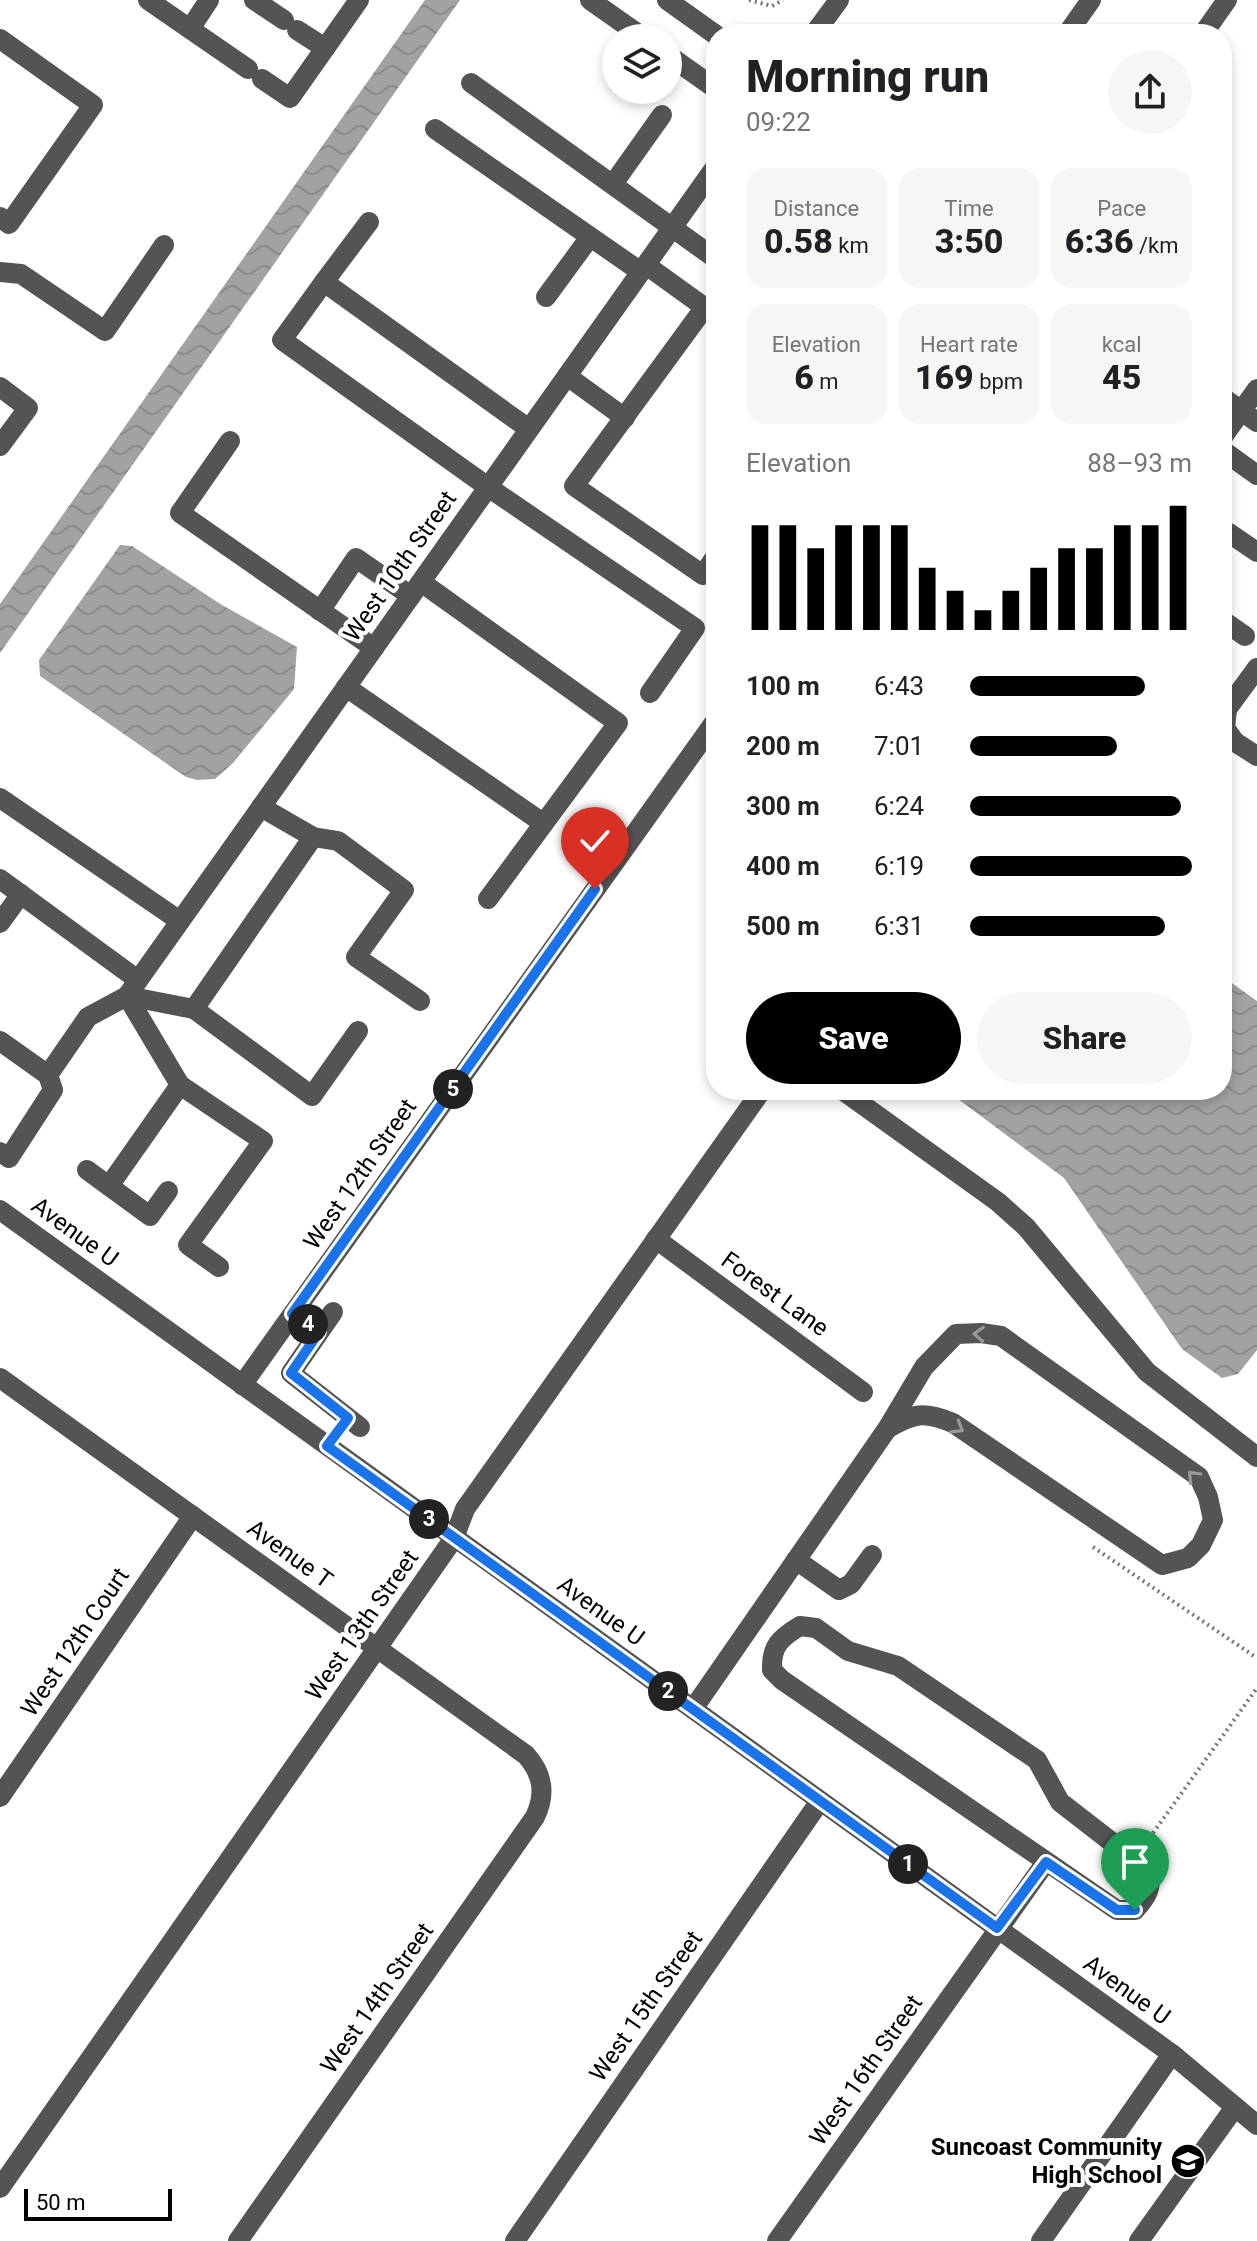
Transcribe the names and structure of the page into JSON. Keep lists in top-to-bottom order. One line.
{"streets":{"street":["West 10th Street","West 12th Street","Avenue U","Forest Lane","Avenue T","West 13th Street","West 12th Court","West 14th Street","West 15th Street","West 16th Street"]},"crossings":[["West 12th Street","Avenue U"],["Avenue U","West 13th Street"],["Avenue U","West 15th Street"],["Avenue U","West 16th Street"],["Forest Lane","West 13th Street"],["Avenue T","West 13th Street"],["Avenue T","West 12th Court"],["Avenue T","West 14th Street"]],"places":{"school or university":["Suncoast Community High School"]},"scale_bar":"50 m","page":{"heading":["Morning run","09:22"],"stats":[["Distance","0.58 km"],["Time","3:50"],["Pace","6:36 /km"],["Elevation","6 m"],["Heart rate","169 bpm"],["kcal","45"]],"chart":["Elevation","88–93 m"],"list":[{"name":"100 m","note":"6:43"},{"name":"200 m","note":"7:01"},{"name":"300 m","note":"6:24"},{"name":"400 m","note":"6:19"},{"name":"500 m","note":"6:31"}],"buttons":["Save","Share"],"pins":["5","4","3","2","1"],"scale":"50 m"}}
